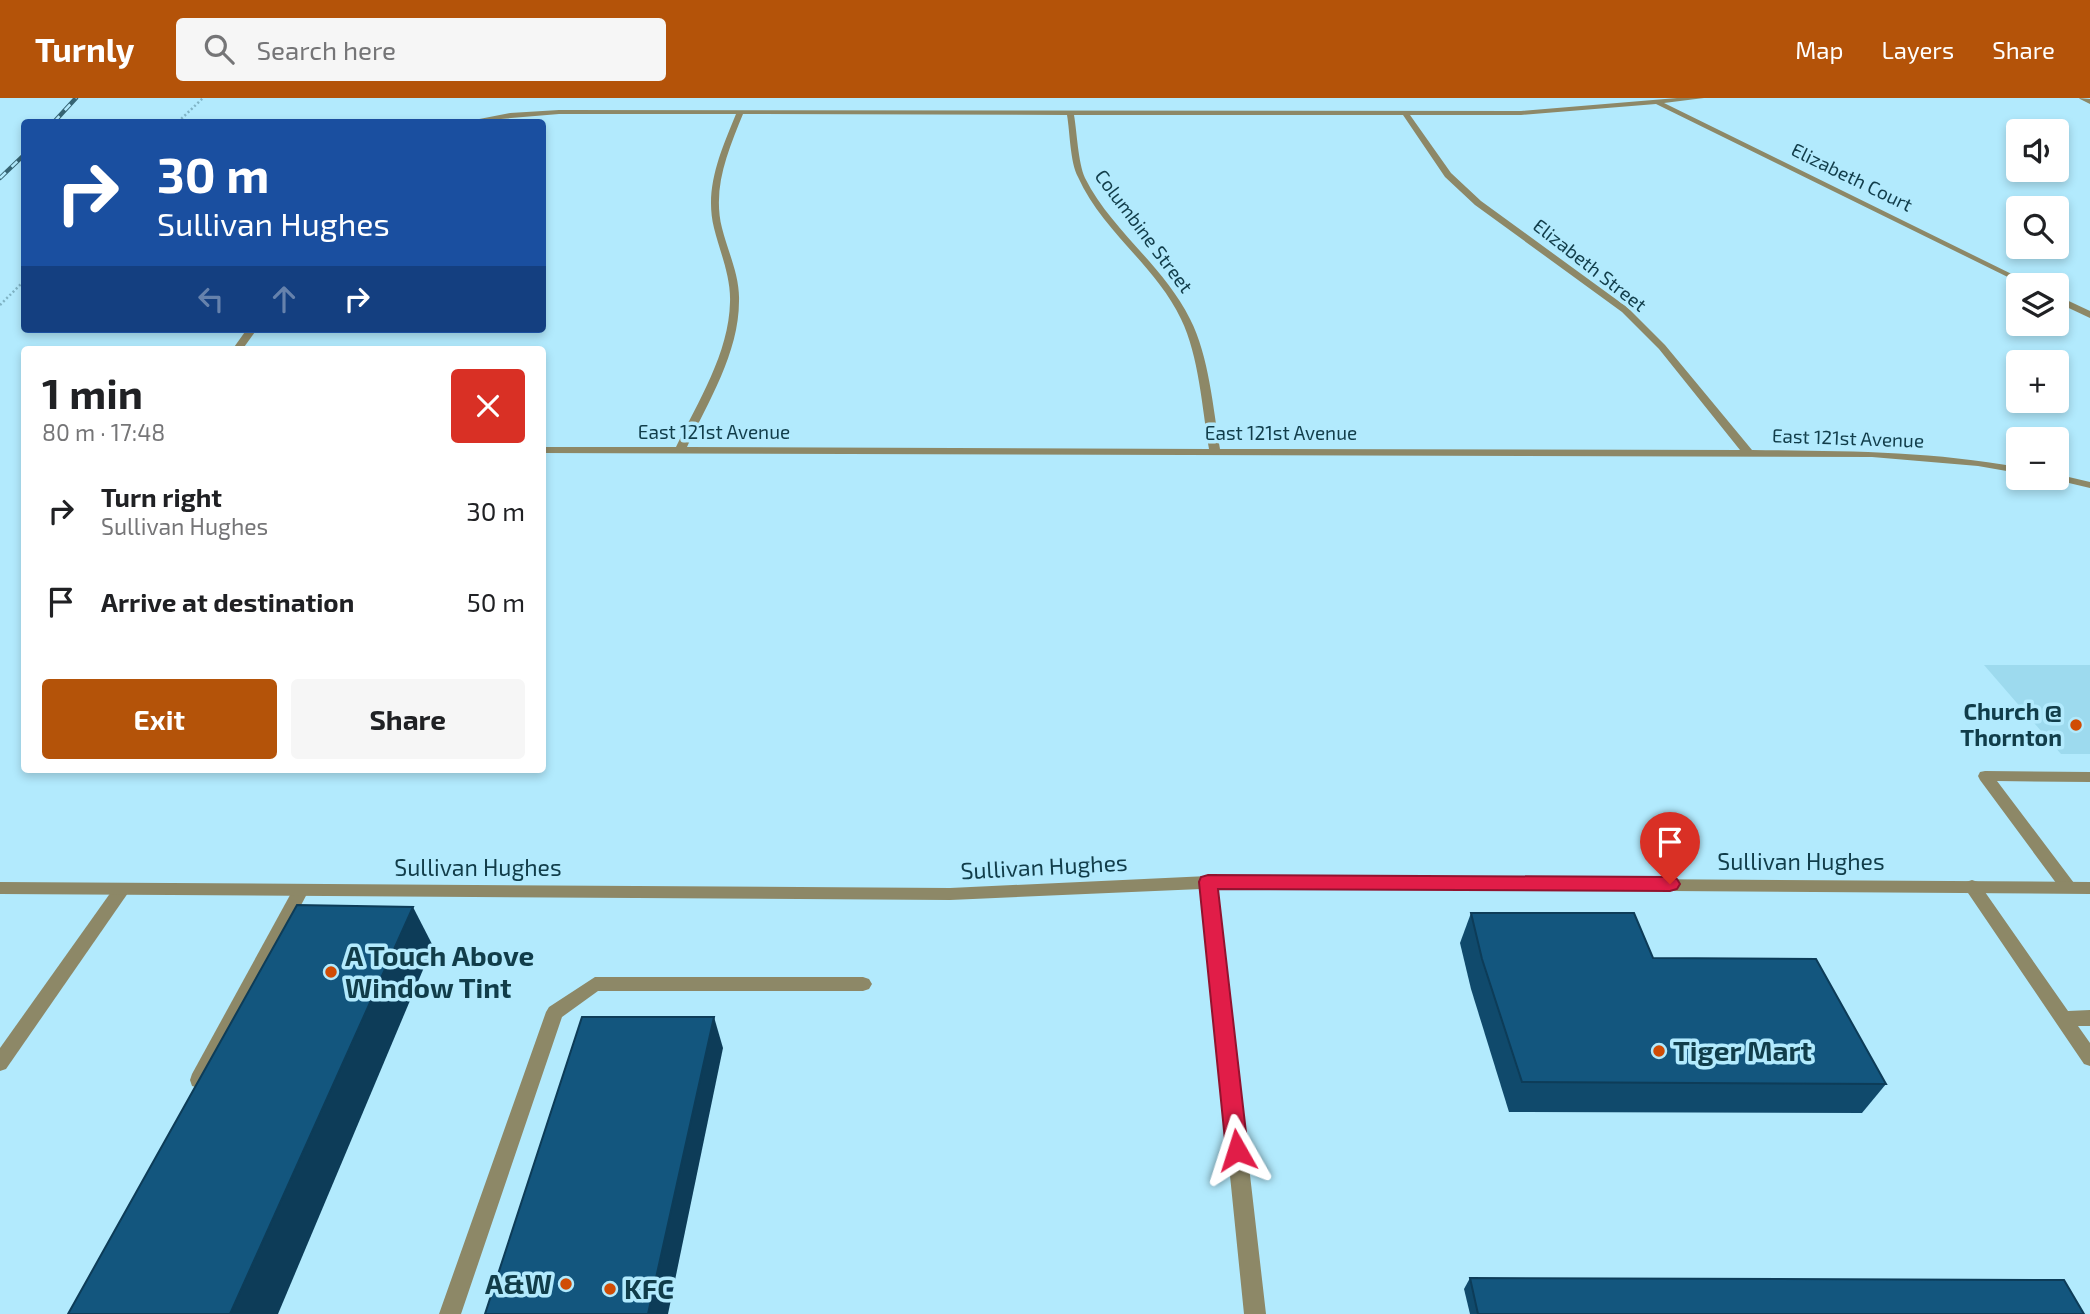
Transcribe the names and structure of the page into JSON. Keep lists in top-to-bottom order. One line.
{"streets":{"street":["Elizabeth Court","Columbine Street","Elizabeth Street","East 121st Avenue","Sullivan Hughes"]},"crossings":[["Columbine Street","East 121st Avenue"],["Elizabeth Street","East 121st Avenue"]],"places":["Church @ Thornton","A Touch Above Window Tint","Tiger Mart","A&W","KFC"],"page":{"header":"Turnly","search":"Search here","nav":["Map","Layers","Share"],"map_buttons":["+","−"],"turn":["30 m","Sullivan Hughes"],"heading":["1 min","80 m · 17:48"],"list":[{"name":"Turn right","note":"Sullivan Hughes","value":"30 m"},{"name":"Arrive at destination","value":"50 m"}],"buttons":["Exit","Share"]}}
